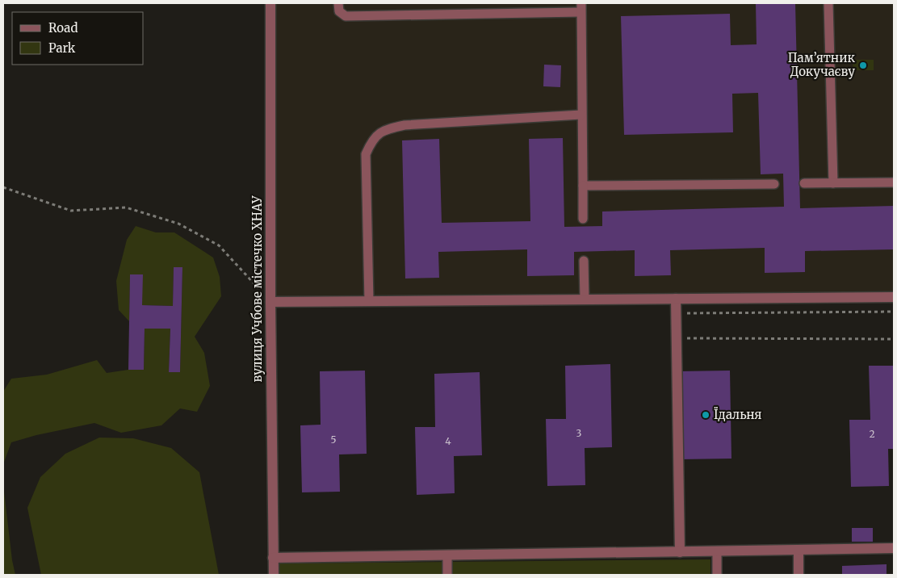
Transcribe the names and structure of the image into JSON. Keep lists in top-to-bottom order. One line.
{"streets":{"street":["вулиця Учбове містечко ХНАУ"]},"places":["Пам’ятник Докучаєву","Їдальня"],"house_numbers":["3","2","5","4"],"legend":["Road","Park"]}
